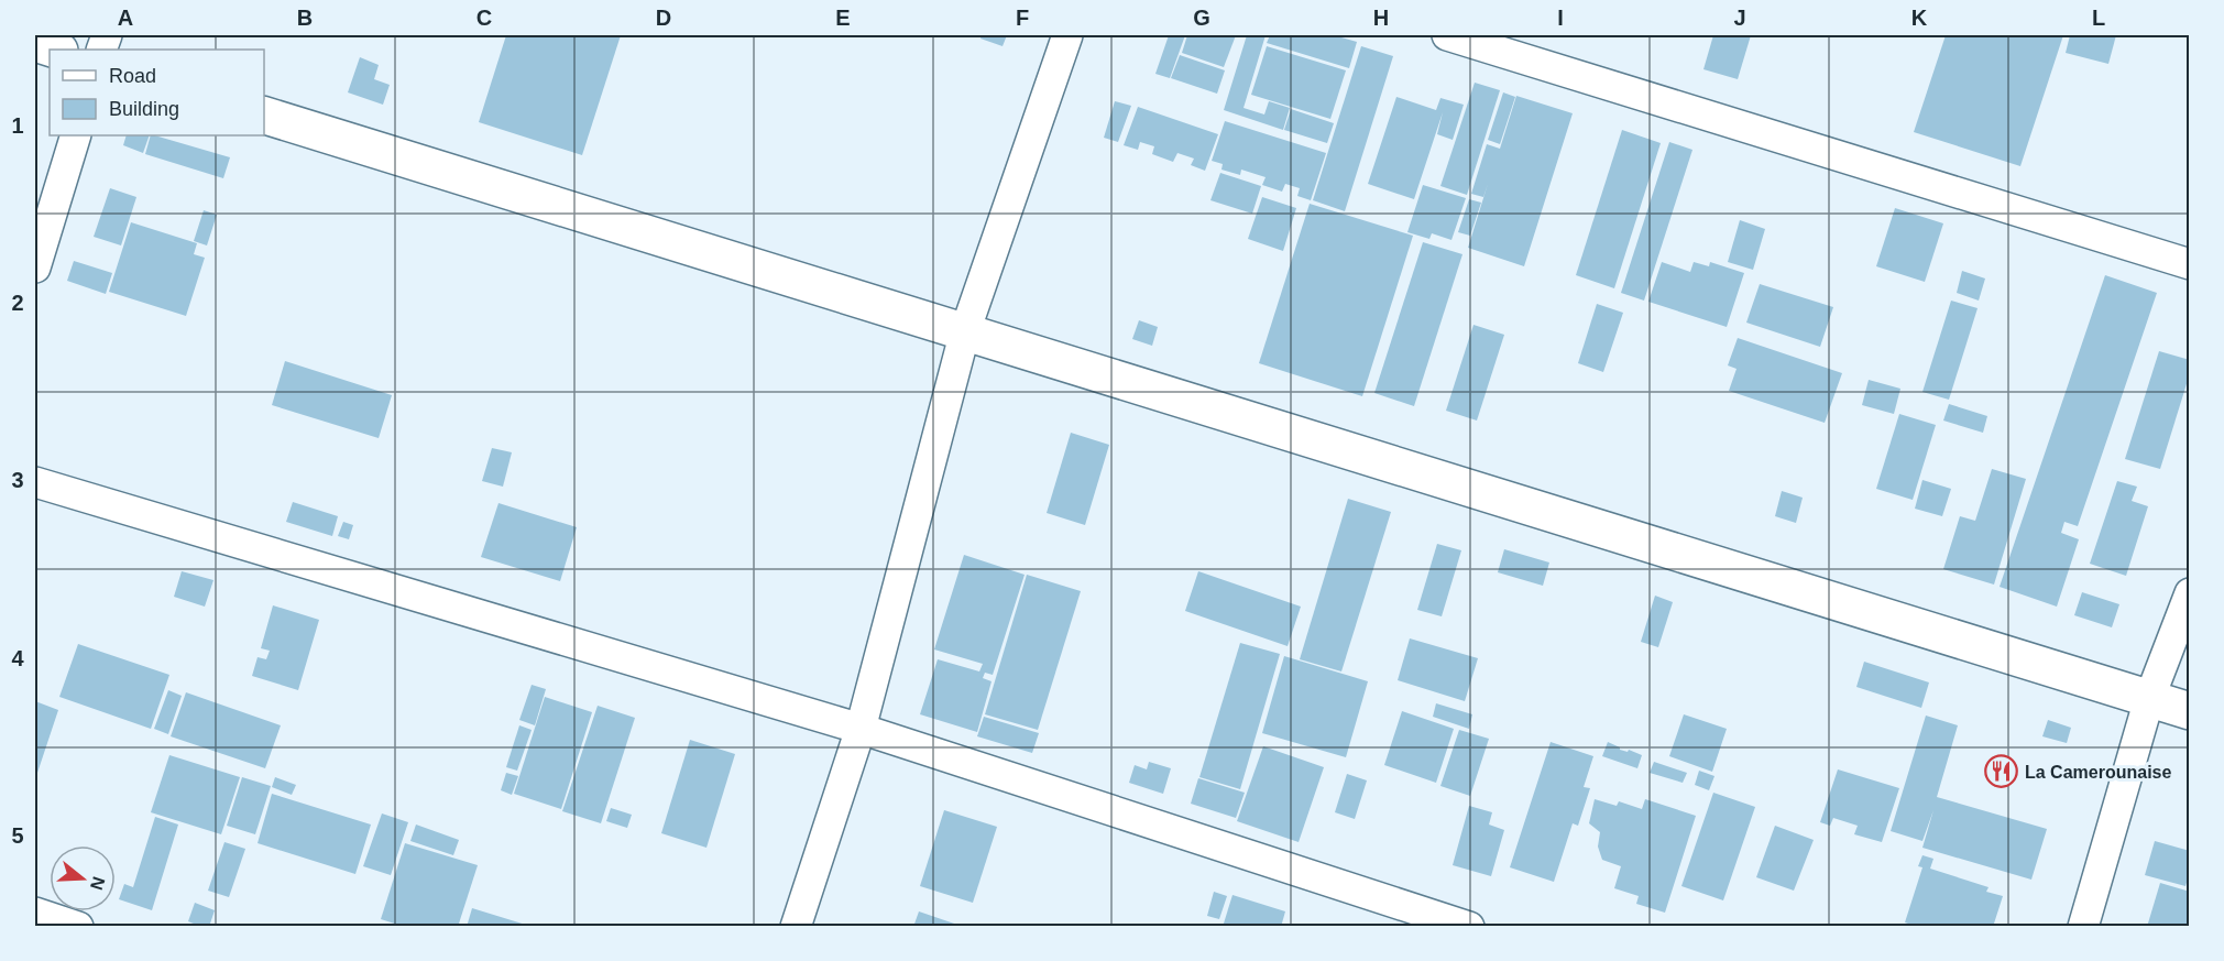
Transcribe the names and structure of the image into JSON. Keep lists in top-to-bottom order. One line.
{"places":{"restaurant":["La Camerounaise"]},"legend":["Road","Building"],"north":"right","grid":{"columns":["A","B","C","D","E","F","G","H","I","J","K","L"],"rows":["1","2","3","4","5"]}}
